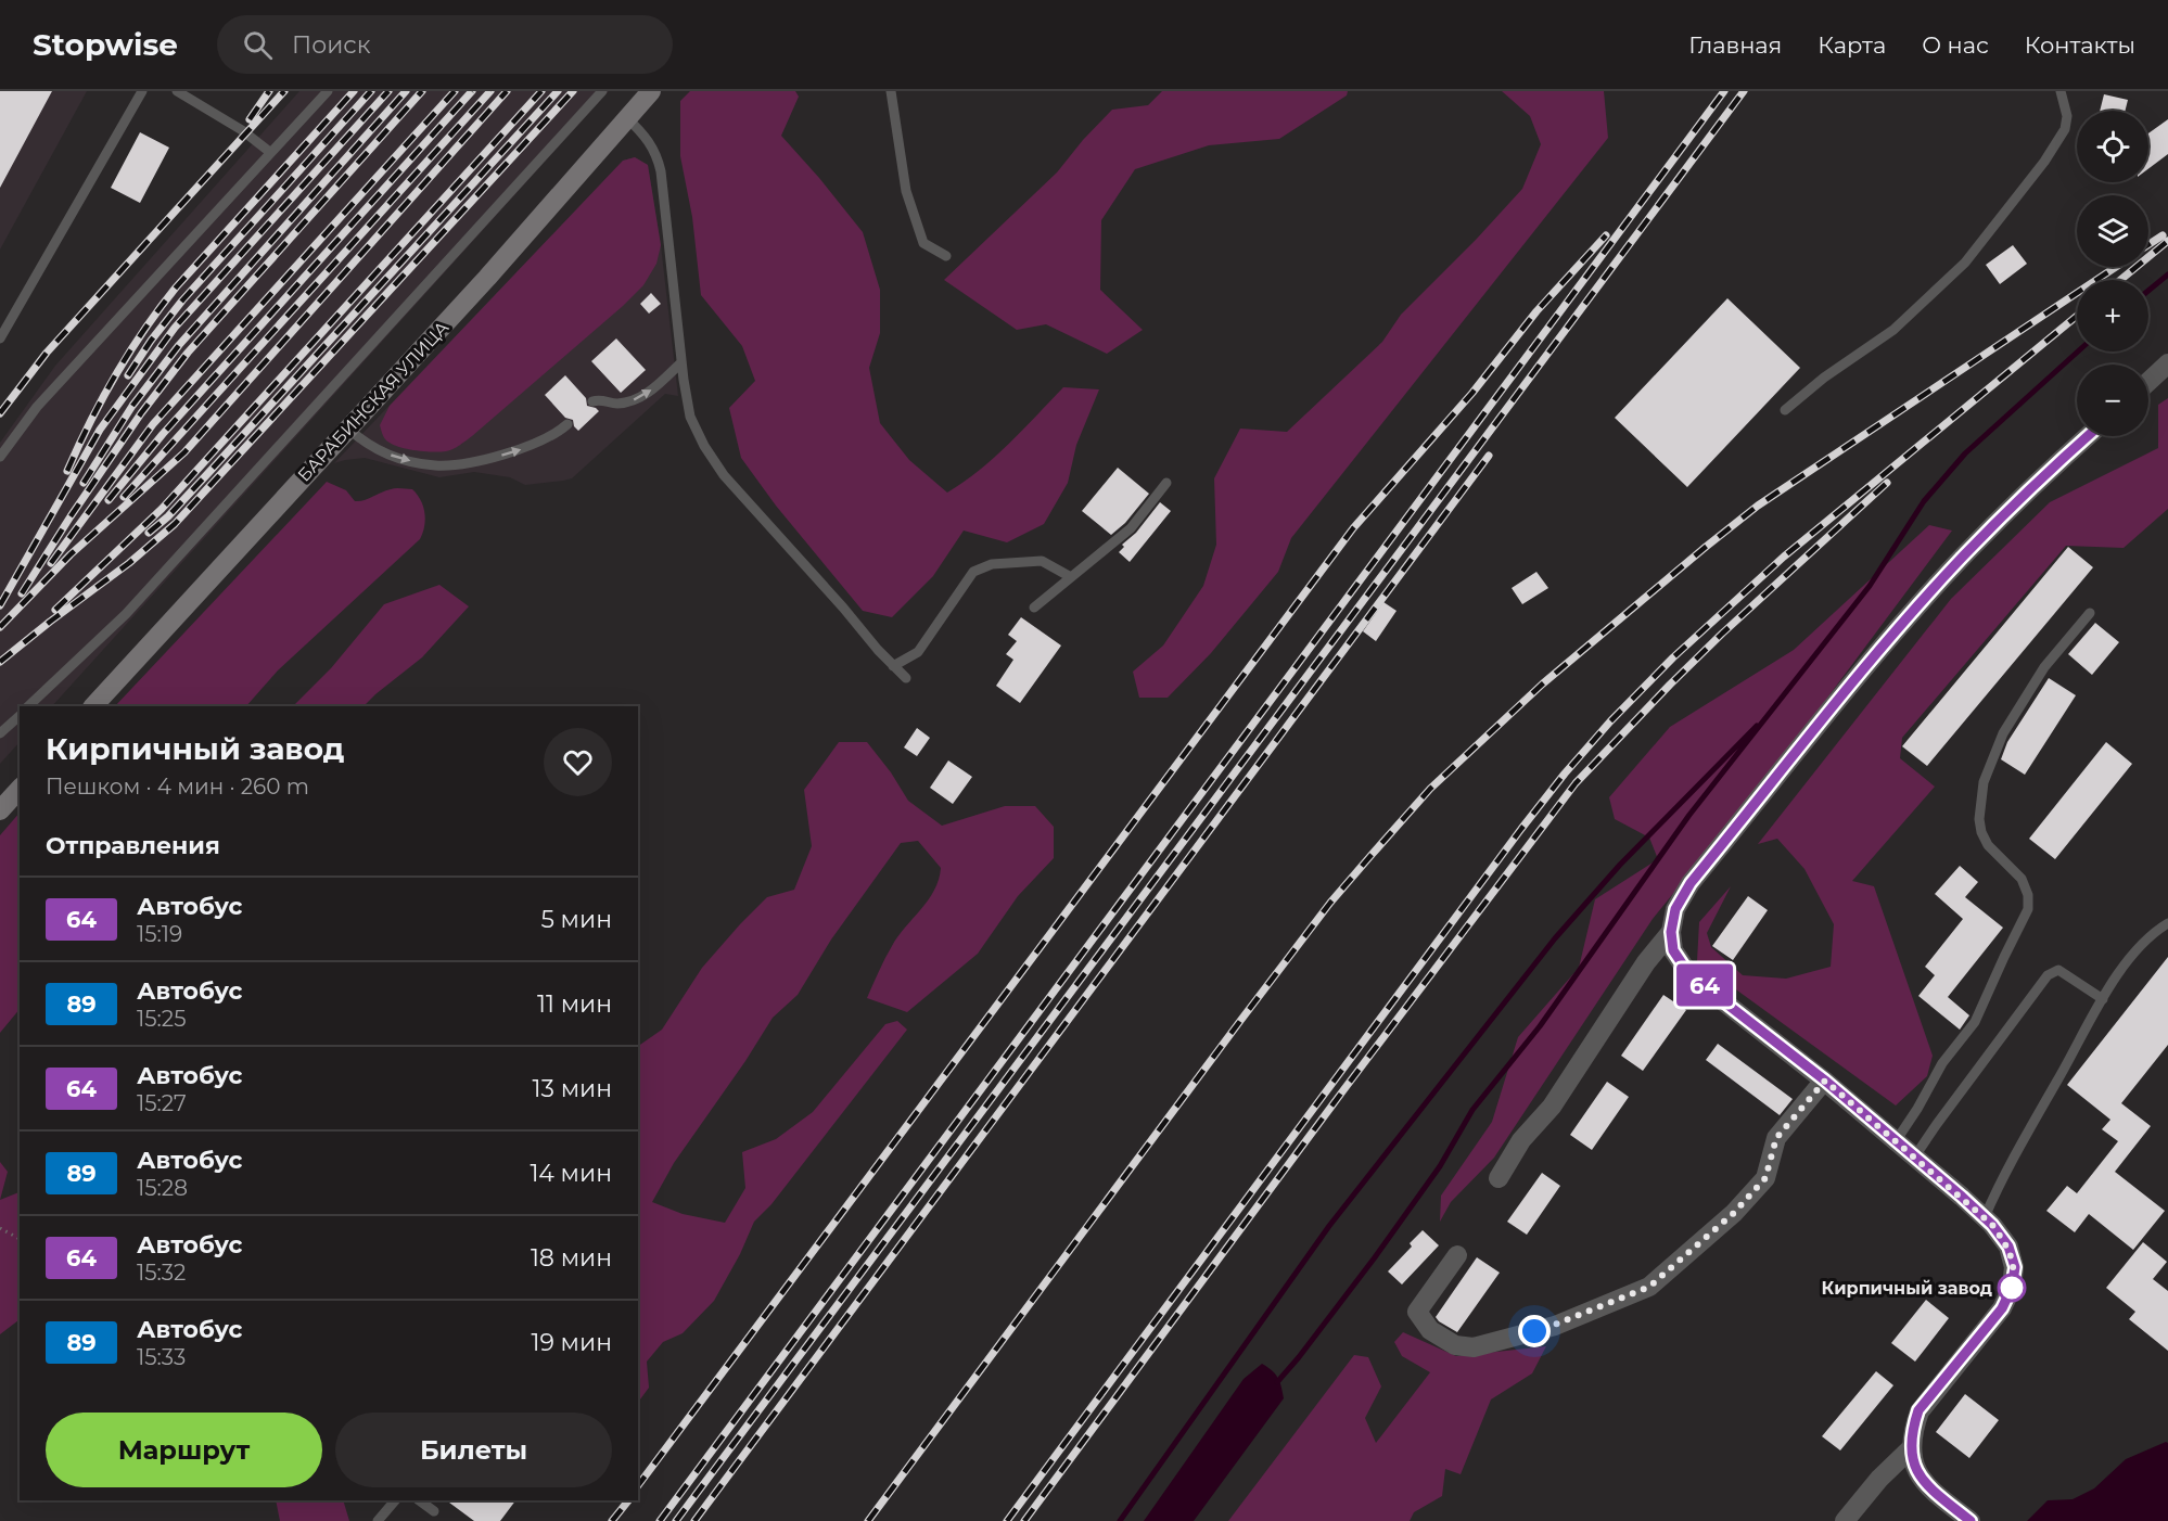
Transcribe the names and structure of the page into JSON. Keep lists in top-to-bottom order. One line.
{"streets":{"main road":["БАРАБИНСКАЯ УЛИЦА"]},"places":["Кирпичный завод"],"lines":["bus line 64"],"page":{"header":"Stopwise","search":"Поиск","nav":["Главная","Карта","О нас","Контакты"],"on_map":"64","map_buttons":["+","−"],"heading":[["Кирпичный завод","Пешком · 4 мин · 260 m"],"Отправления"],"list":[{"mark":"64","name":"Автобус","note":"15:19","value":"5 мин"},{"mark":"89","name":"Автобус","note":"15:25","value":"11 мин"},{"mark":"64","name":"Автобус","note":"15:27","value":"13 мин"},{"mark":"89","name":"Автобус","note":"15:28","value":"14 мин"},{"mark":"64","name":"Автобус","note":"15:32","value":"18 мин"},{"mark":"89","name":"Автобус","note":"15:33","value":"19 мин"}],"buttons":["Маршрут","Билеты"]}}
